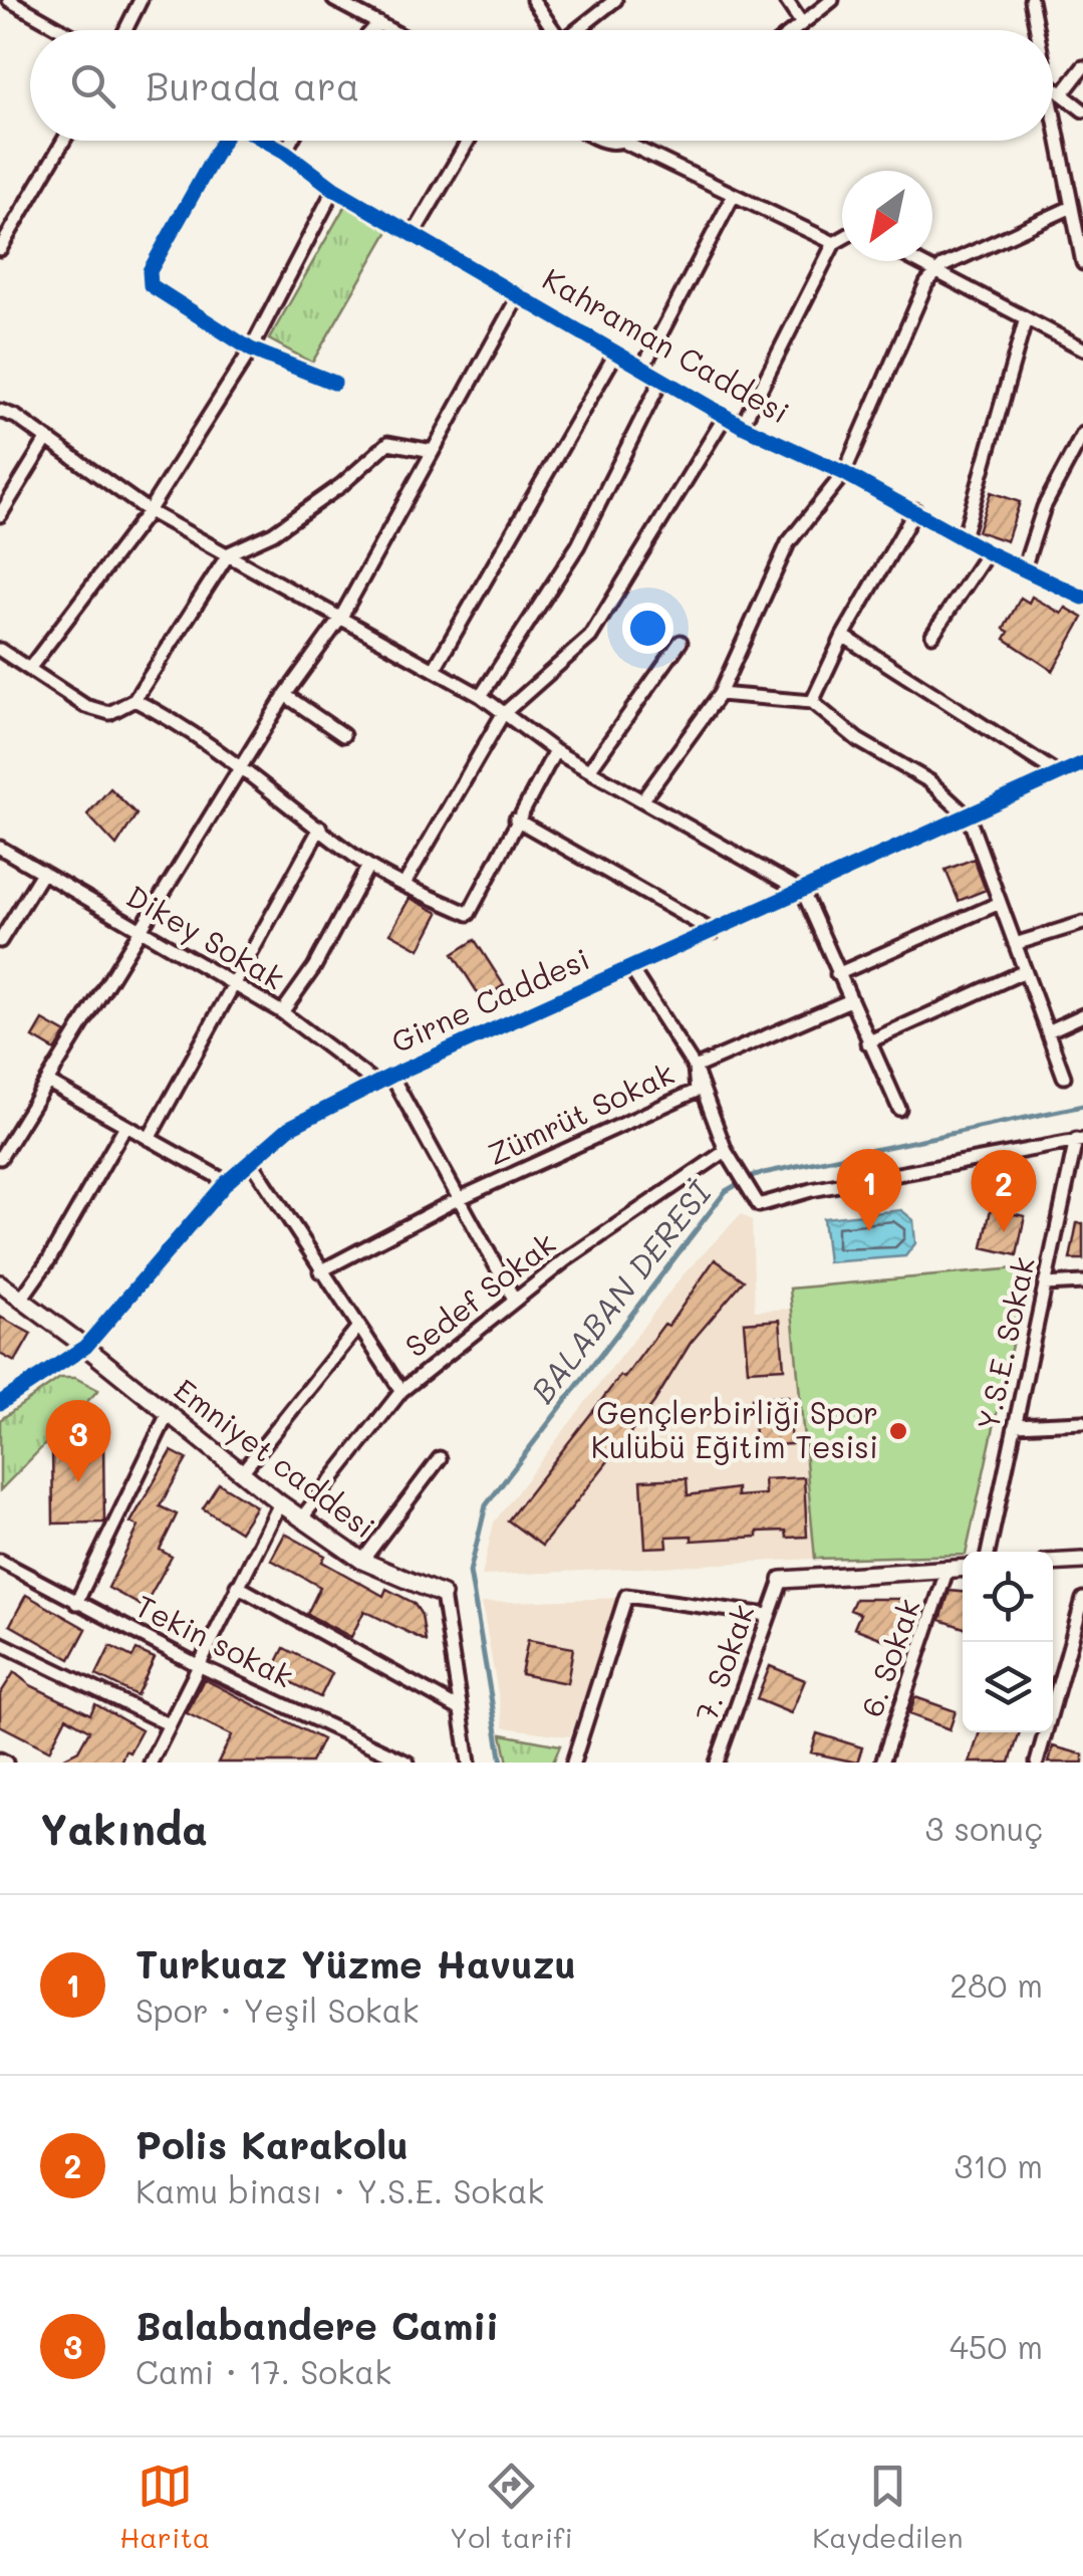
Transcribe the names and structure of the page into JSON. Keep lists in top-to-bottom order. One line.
{"streets":{"street":["Kahraman Caddesi","Dikey Sokak","Girne Caddesi","Zümrüt Sokak","Sedef Sokak","Y.S.E. Sokak","Emniyet caddesi","Tekin sokak","6. Sokak","7. Sokak"]},"crossings":[["Dikey Sokak","Girne Caddesi"],["Girne Caddesi","Emniyet caddesi"],["Sedef Sokak","Emniyet caddesi"]],"water":["BALABAN DERESİ"],"places":["Gençlerbirliği Spor Kulübü Eğitim Tesisi"],"north":"bottom left","page":{"search":"Burada ara","pins":["1","2","3"],"heading":["Yakında","3 sonuç"],"list":[{"mark":"1","name":"Turkuaz Yüzme Havuzu","note":"Spor · Yeşil Sokak","value":"280 m"},{"mark":"2","name":"Polis Karakolu","note":"Kamu binası · Y.S.E. Sokak","value":"310 m"},{"mark":"3","name":"Balabandere Camii","note":"Cami · 17. Sokak","value":"450 m"}],"nav":["Harita","Yol tarifi","Kaydedilen"]}}
